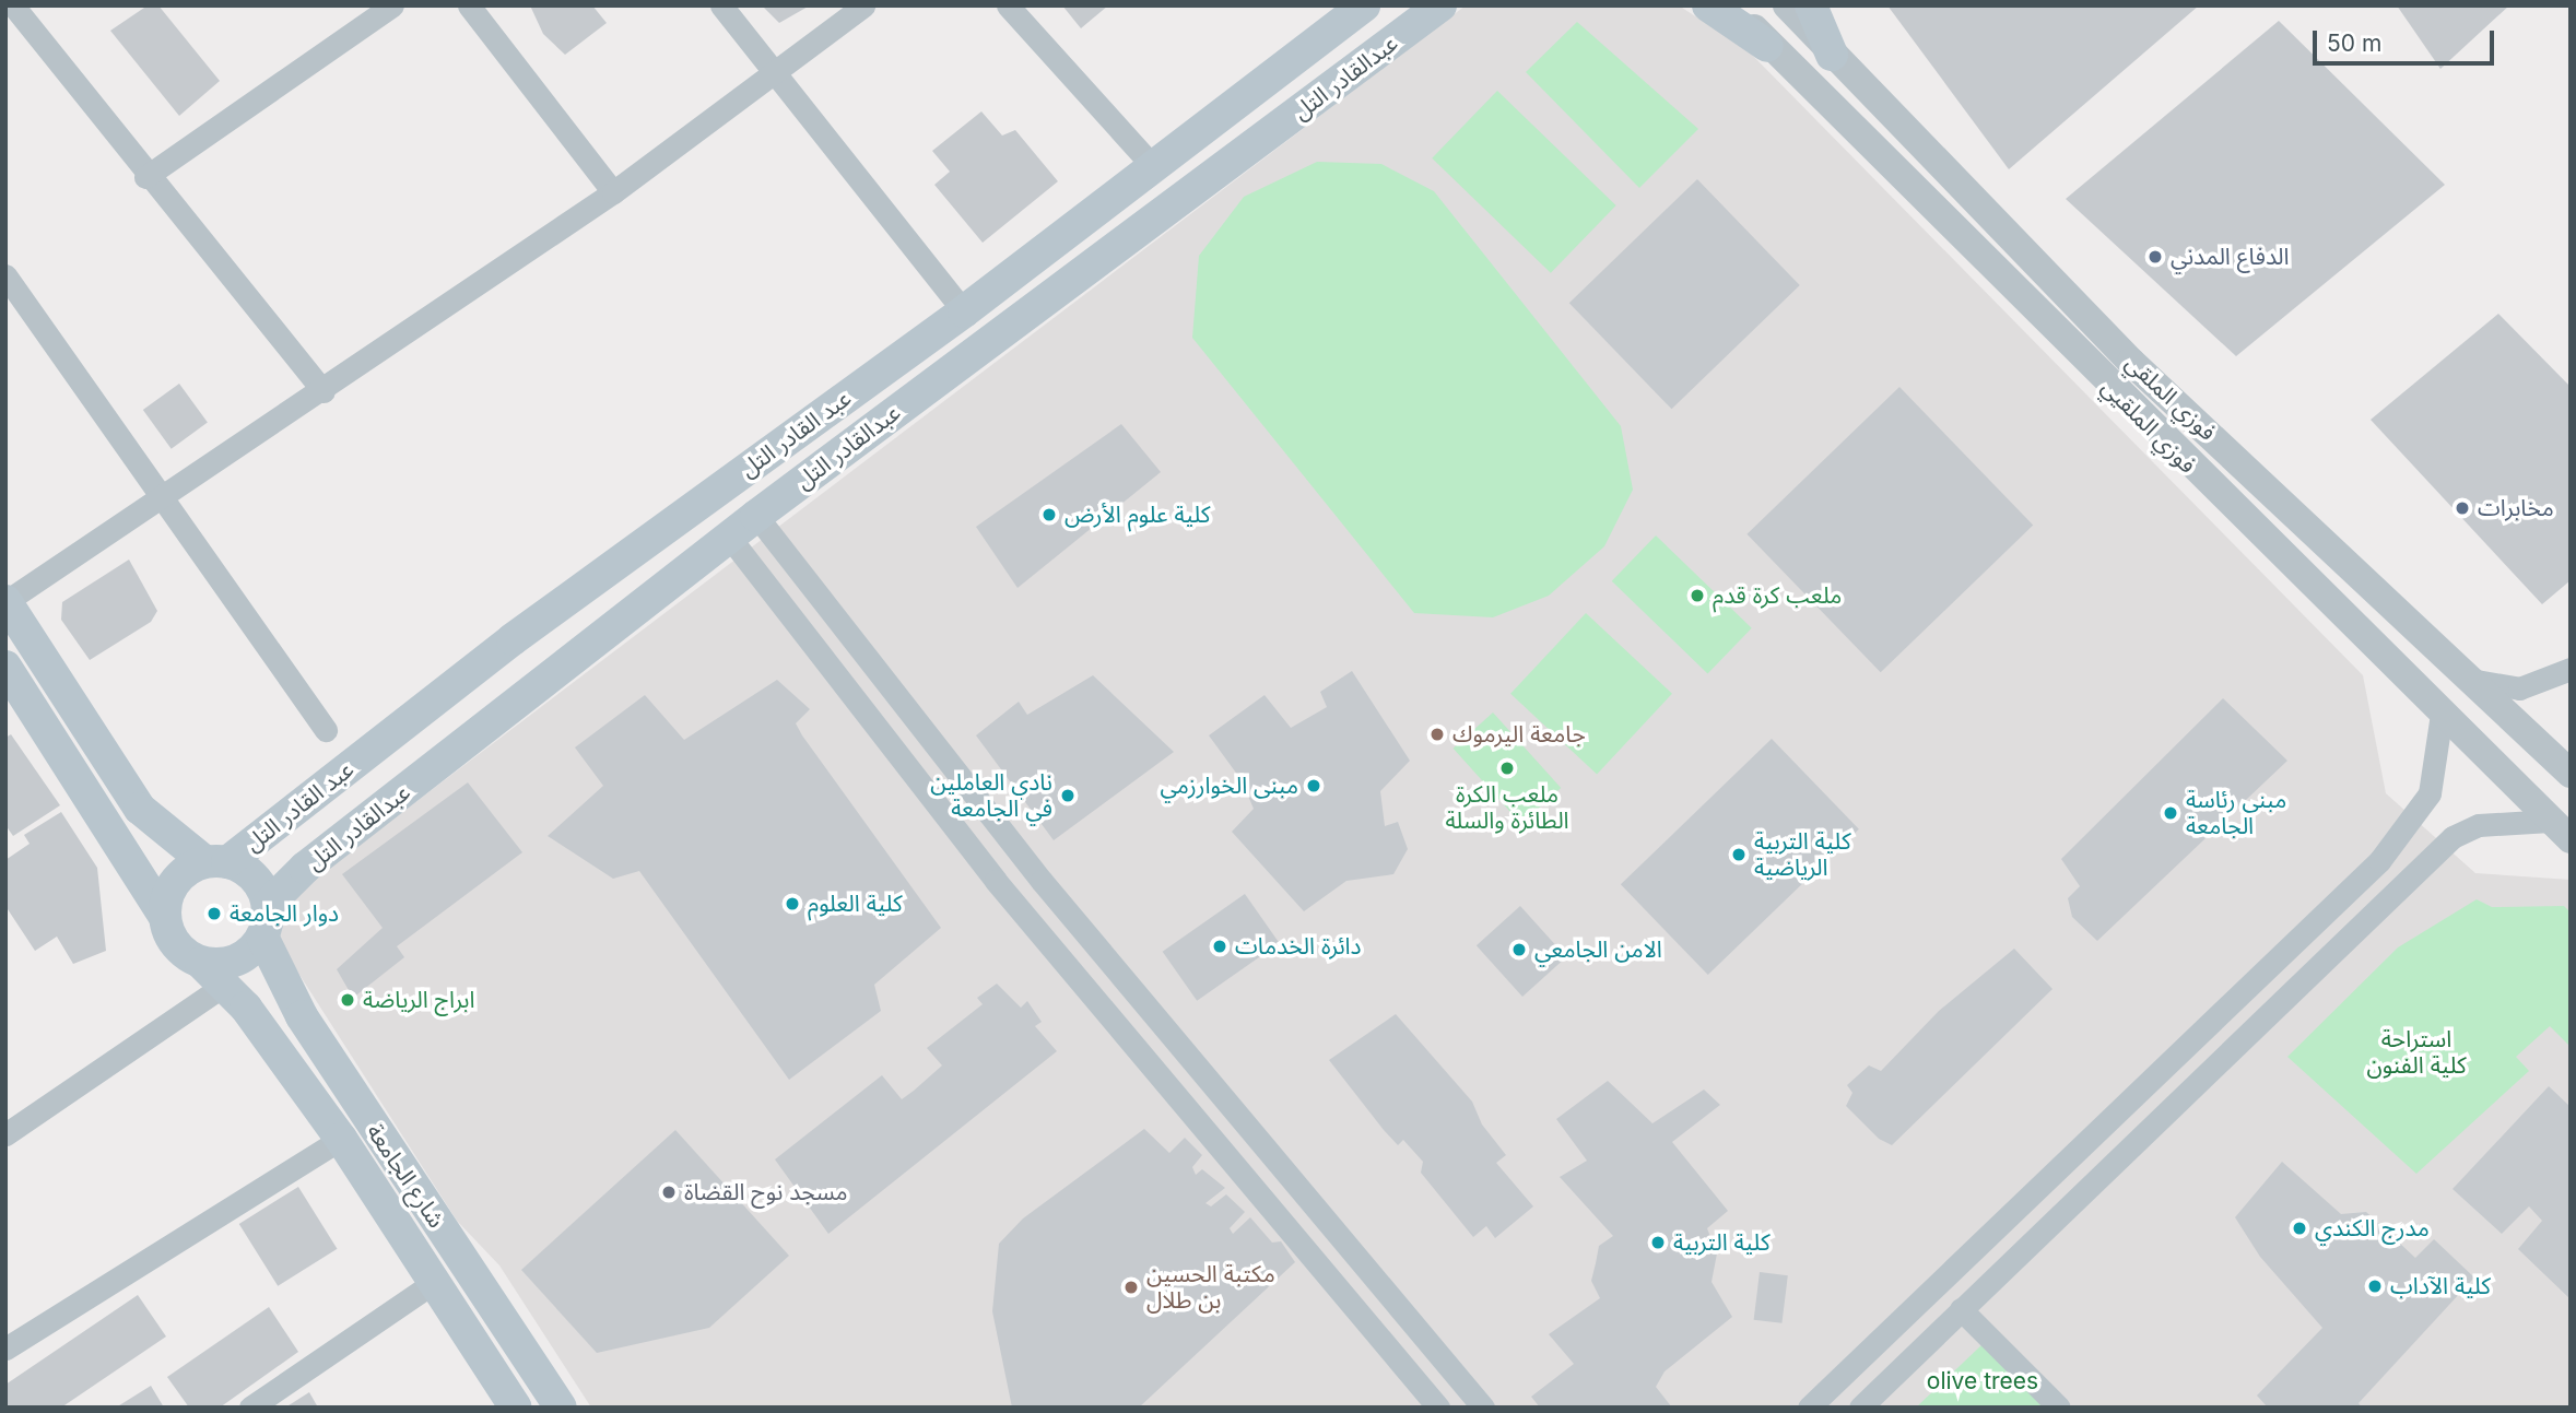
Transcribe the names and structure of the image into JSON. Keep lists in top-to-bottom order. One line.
{"streets":{"main road":["عبدالقادر التل","عبد القادر التل","شارع الجامعة"],"street":["فوزي الملقي","فوزي الملقيي"]},"crossings":[["عبدالقادر التل","عبد القادر التل"],["عبدالقادر التل","شارع الجامعة"],["عبد القادر التل","شارع الجامعة"]],"parks":["استراحة كلية الفنون","olive trees"],"places":["الدفاع المدني","مخابرات","كلية علوم الأرض","ملعب كرة قدم","جامعة اليرموك","ملعب الكرة الطائرة والسلة","مبنى الخوارزمي","نادي العاملين في الجامعة","مبنى رئاسة الجامعة","كلية التربية الرياضية","كلية العلوم","دوار الجامعة","دائرة الخدمات","الامن الجامعي","ابراج الرياضة","مسجد نوح القضاة","مدرج الكندي","كلية التربية","كلية الآداب","مكتبة الحسين بن طلال"],"scale_bar":"50 m"}
